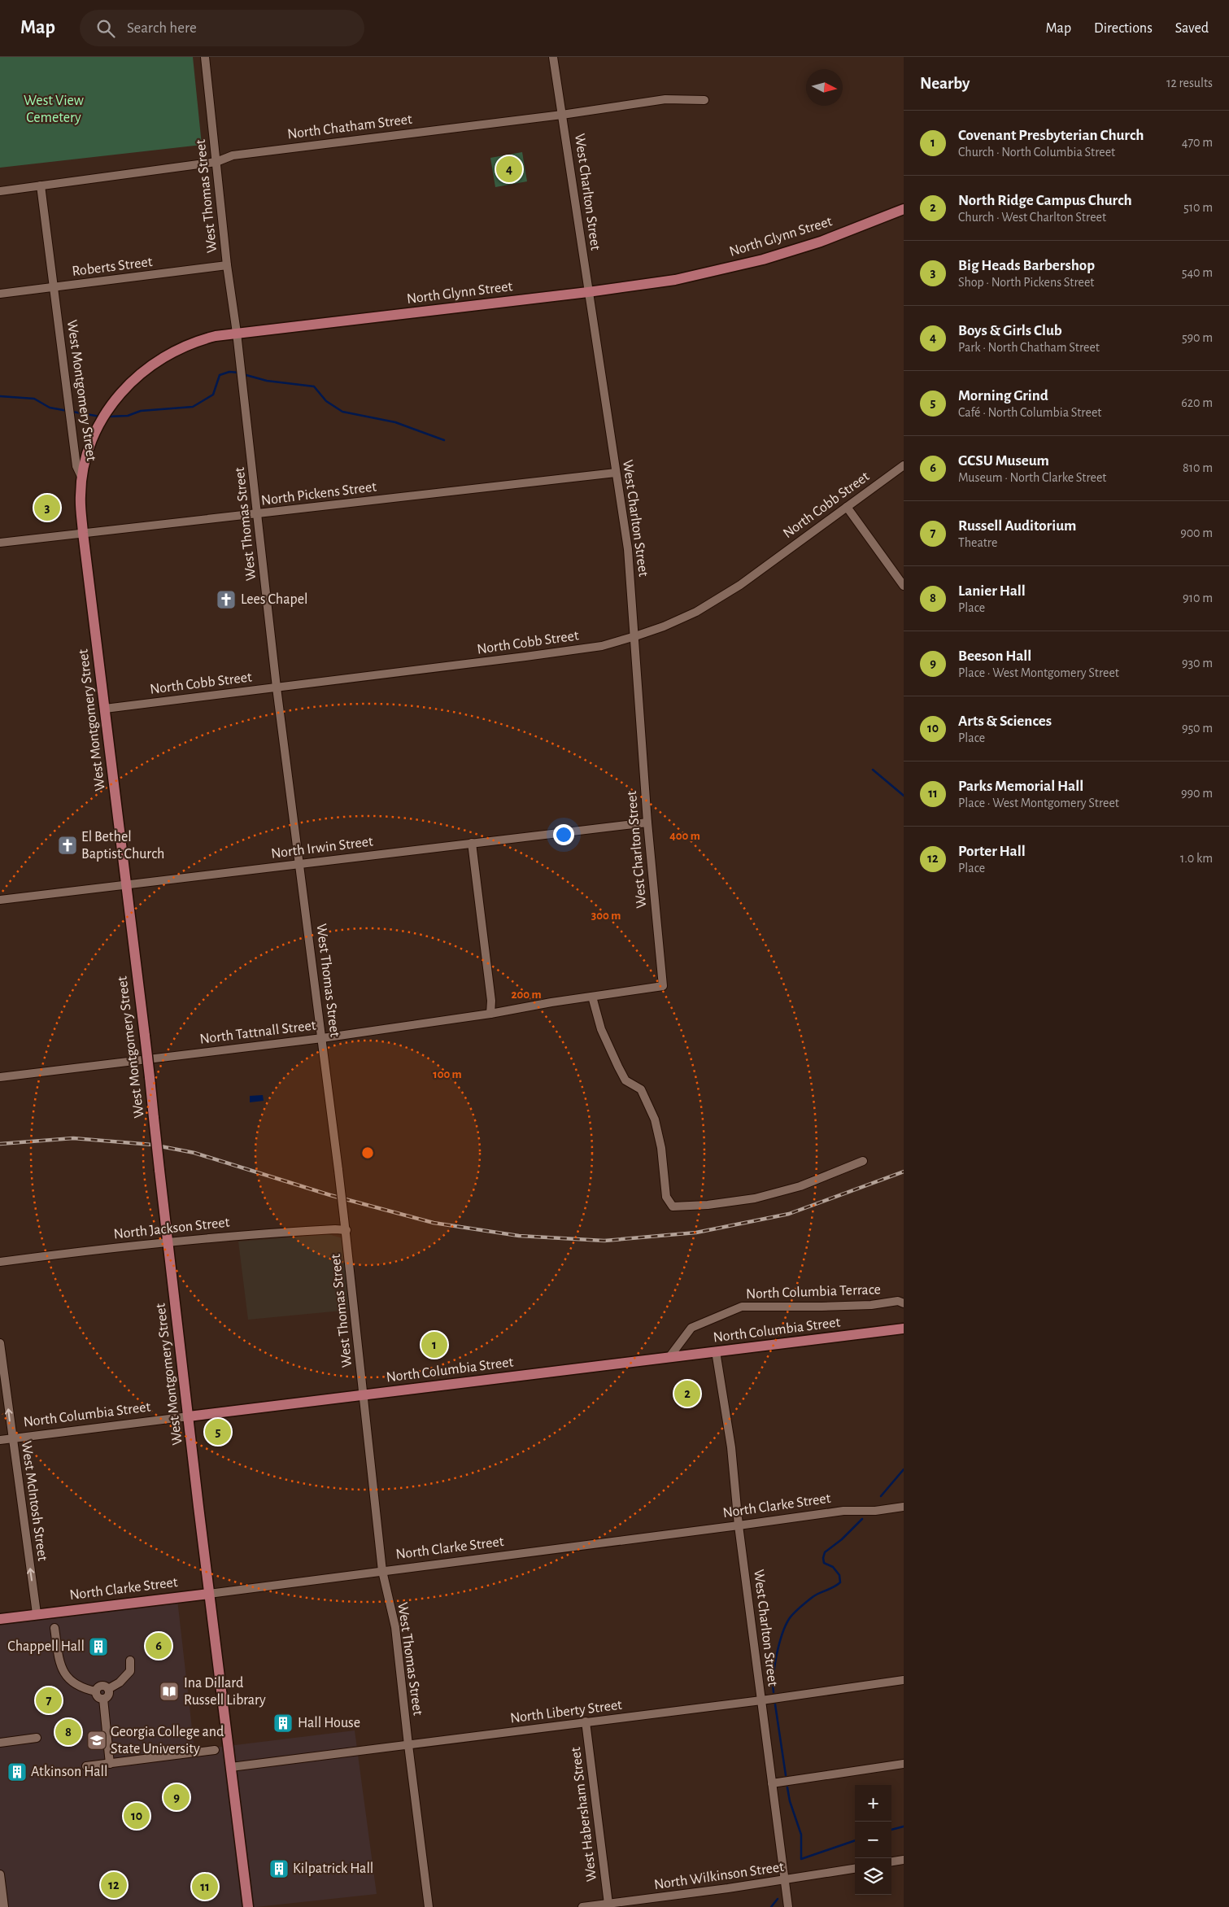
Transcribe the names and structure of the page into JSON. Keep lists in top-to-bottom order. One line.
{"streets":{"main road":["North Glynn Street","West Montgomery Street","North Columbia Street","North Clarke Street"],"street":["North Chatham Street","West Charlton Street","West Thomas Street","Roberts Street","North Pickens Street","North Cobb Street","North Irwin Street","North Tattnall Street","North Jackson Street","North Columbia Terrace","West McIntosh Street","North Liberty Street","West Habersham Street","North Wilkinson Street"]},"crossings":[["North Chatham Street","West Charlton Street"],["North Chatham Street","West Thomas Street"],["North Chatham Street","West Montgomery Street"],["West Charlton Street","North Glynn Street"],["West Charlton Street","North Pickens Street"],["West Charlton Street","North Cobb Street"],["West Charlton Street","North Irwin Street"],["West Charlton Street","North Tattnall Street"],["West Charlton Street","North Columbia Street"],["West Charlton Street","North Clarke Street"],["West Charlton Street","North Liberty Street"],["West Charlton Street","North Wilkinson Street"],["West Thomas Street","North Glynn Street"],["West Thomas Street","Roberts Street"],["West Thomas Street","North Pickens Street"],["West Thomas Street","North Cobb Street"],["West Thomas Street","North Irwin Street"],["West Thomas Street","North Tattnall Street"],["West Thomas Street","North Jackson Street"],["West Thomas Street","North Columbia Street"],["West Thomas Street","North Clarke Street"],["West Thomas Street","North Liberty Street"],["North Glynn Street","West Montgomery Street"],["Roberts Street","West Montgomery Street"],["West Montgomery Street","North Pickens Street"],["West Montgomery Street","North Cobb Street"],["West Montgomery Street","North Irwin Street"],["West Montgomery Street","North Jackson Street"],["West Montgomery Street","North Columbia Street"],["West Montgomery Street","North Clarke Street"],["West Montgomery Street","North Liberty Street"],["North Columbia Terrace","North Columbia Street"],["North Columbia Street","West McIntosh Street"],["West McIntosh Street","North Clarke Street"],["North Liberty Street","West Habersham Street"],["West Habersham Street","North Wilkinson Street"]],"one_way":["West McIntosh Street"],"parks":["West View Cemetery"],"places":{"church":["Lees Chapel","El Bethel Baptist Church"],"building":["Chappell Hall","Hall House","Atkinson Hall","Kilpatrick Hall"],"library":["Ina Dillard Russell Library"],"school or university":["Georgia College and State University"]},"north":"right","page":{"header":"Map","search":"Search here","nav":["Map","Directions","Saved"],"heading":["Nearby","12 results"],"list":[{"mark":"1","name":"Covenant Presbyterian Church","note":"Church · North Columbia Street","value":"470 m"},{"mark":"2","name":"North Ridge Campus Church","note":"Church · West Charlton Street","value":"510 m"},{"mark":"3","name":"Big Heads Barbershop","note":"Shop · North Pickens Street","value":"540 m"},{"mark":"4","name":"Boys & Girls Club","note":"Park · North Chatham Street","value":"590 m"},{"mark":"5","name":"Morning Grind","note":"Café · North Columbia Street","value":"620 m"},{"mark":"6","name":"GCSU Museum","note":"Museum · North Clarke Street","value":"810 m"},{"mark":"7","name":"Russell Auditorium","note":"Theatre","value":"900 m"},{"mark":"8","name":"Lanier Hall","note":"Place","value":"910 m"},{"mark":"9","name":"Beeson Hall","note":"Place · West Montgomery Street","value":"930 m"},{"mark":"10","name":"Arts & Sciences","note":"Place","value":"950 m"},{"mark":"11","name":"Parks Memorial Hall","note":"Place · West Montgomery Street","value":"990 m"},{"mark":"12","name":"Porter Hall","note":"Place","value":"1.0 km"}],"pins":["4","3","1","2","5","6","7","8","9","10","12","11"],"map_buttons":["+","−"]},"rings":["400 m","300 m","200 m","100 m"]}
